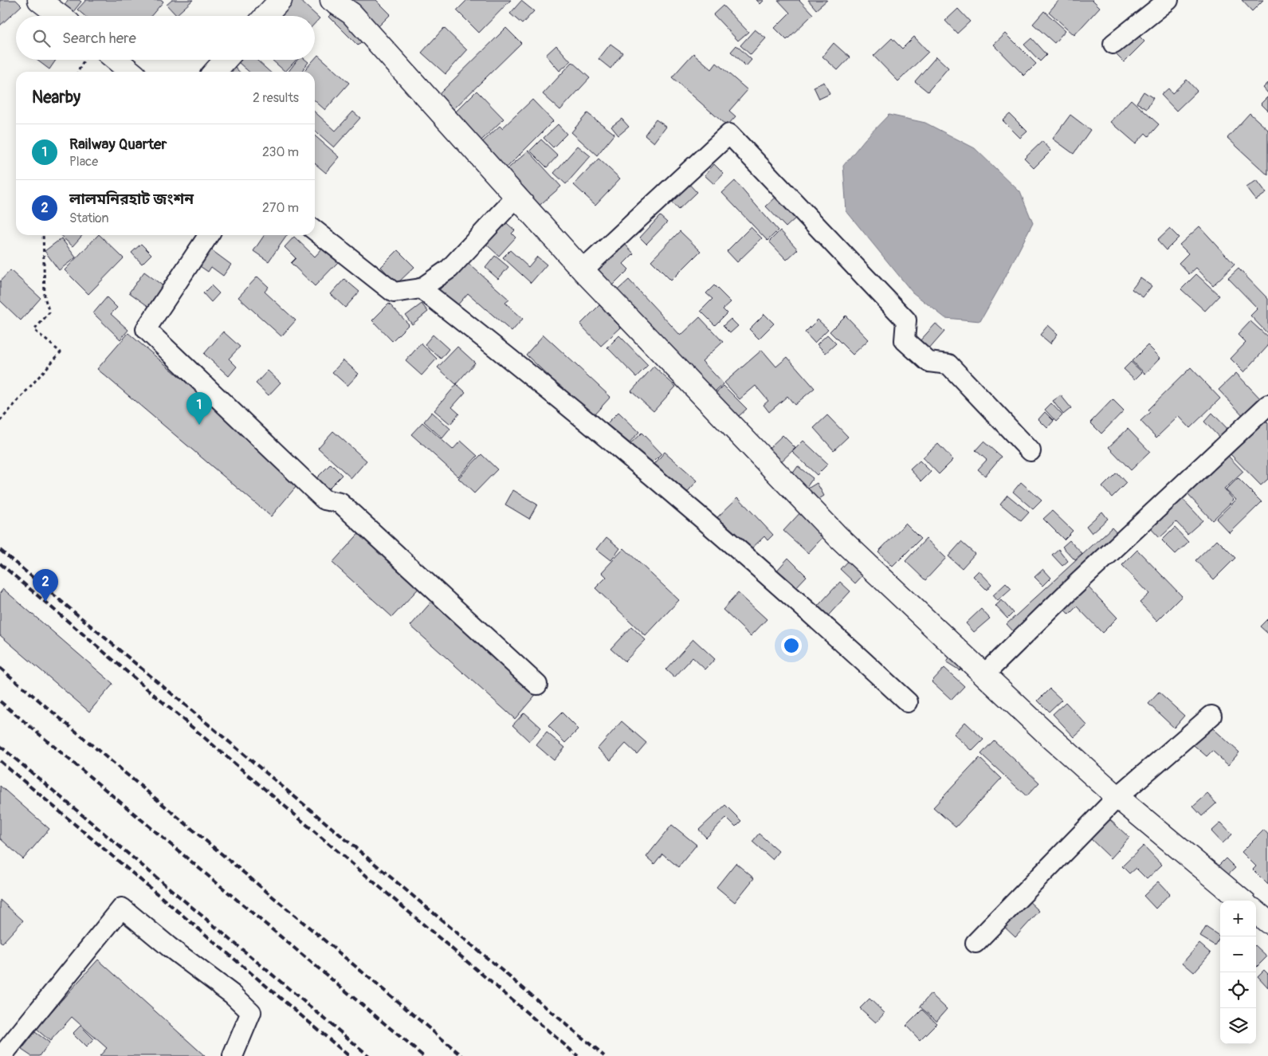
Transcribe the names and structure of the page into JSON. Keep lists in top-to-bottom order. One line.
{"page":{"search":"Search here","heading":["Nearby","2 results"],"list":[{"mark":"1","name":"Railway Quarter","note":"Place","value":"230 m"},{"mark":"2","name":"লালমনিরহাট জংশন","note":"Station","value":"270 m"}],"pins":["1","2"],"map_buttons":["+","−"]}}
